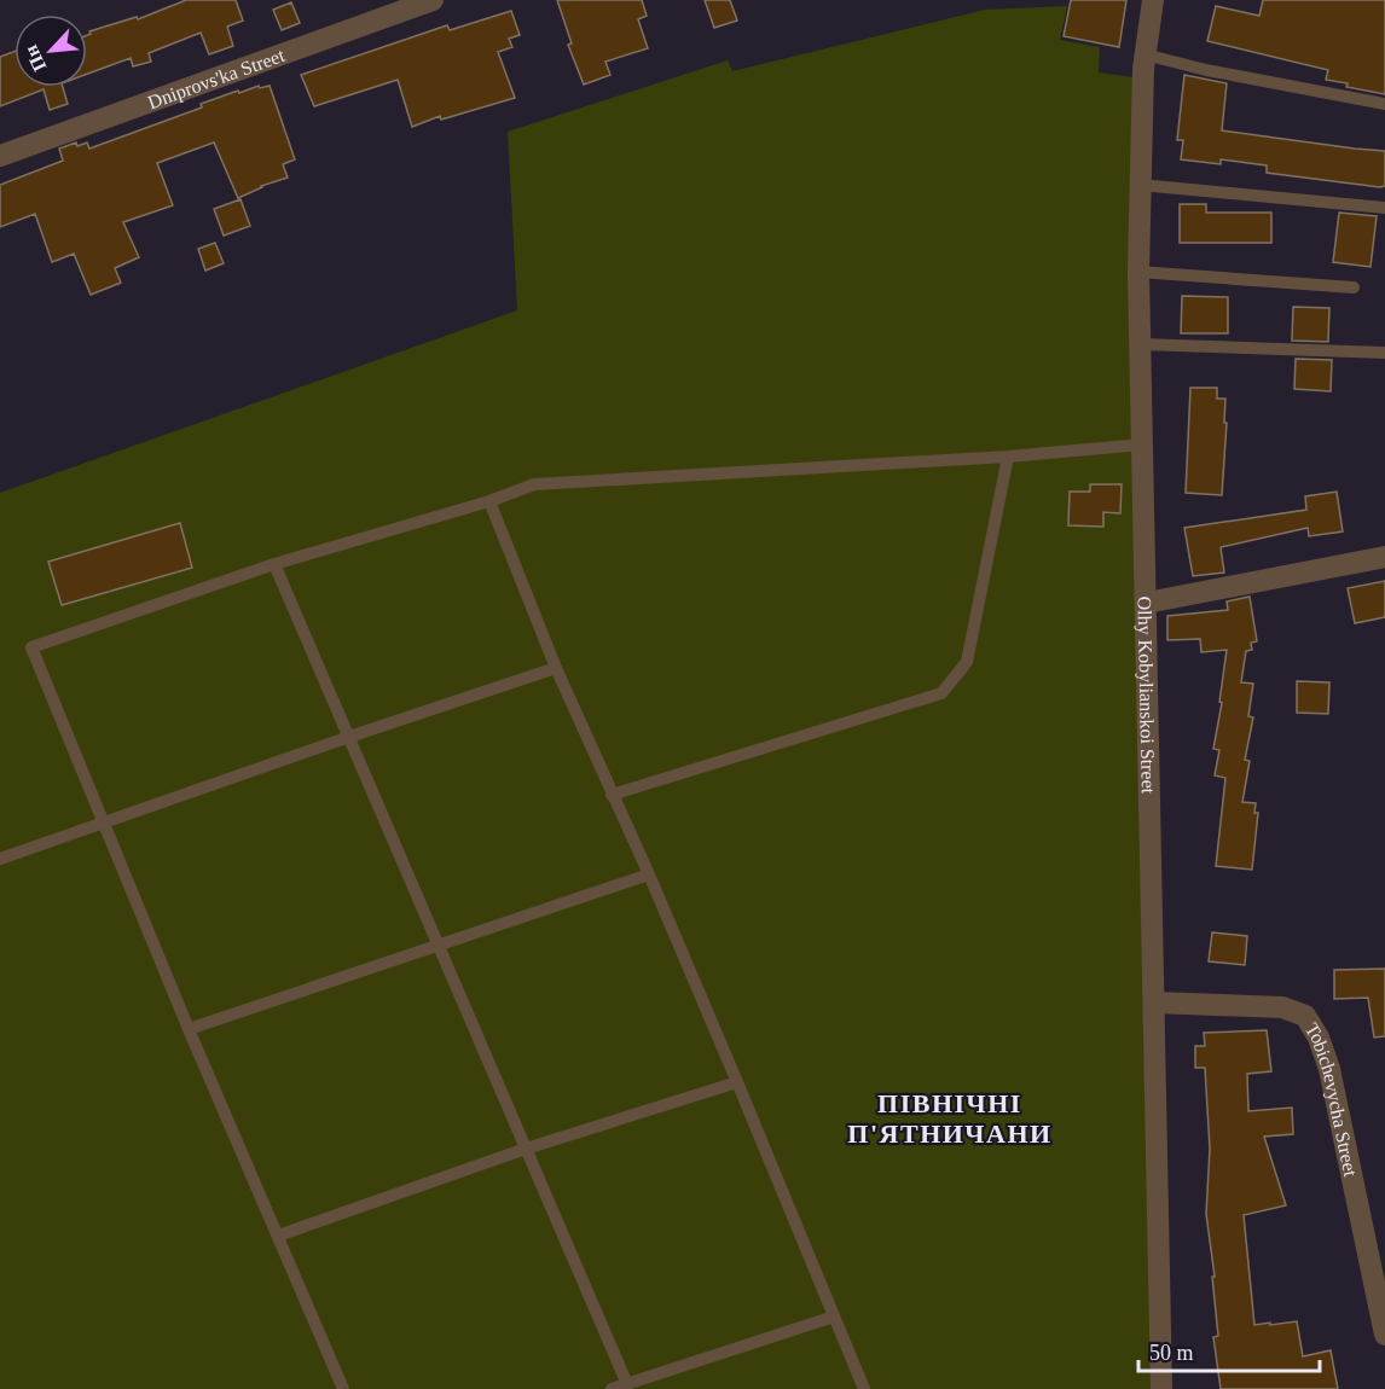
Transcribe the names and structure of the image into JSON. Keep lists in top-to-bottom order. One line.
{"streets":{"street":["Dniprovs'ka Street","Olhy Kobylianskoi Street","Tobichevycha Street"]},"crossings":[["Olhy Kobylianskoi Street","Tobichevycha Street"]],"districts":["ПІВНІЧНІ П'ЯТНИЧАНИ"],"scale_bar":"50 m","north":"bottom left"}
